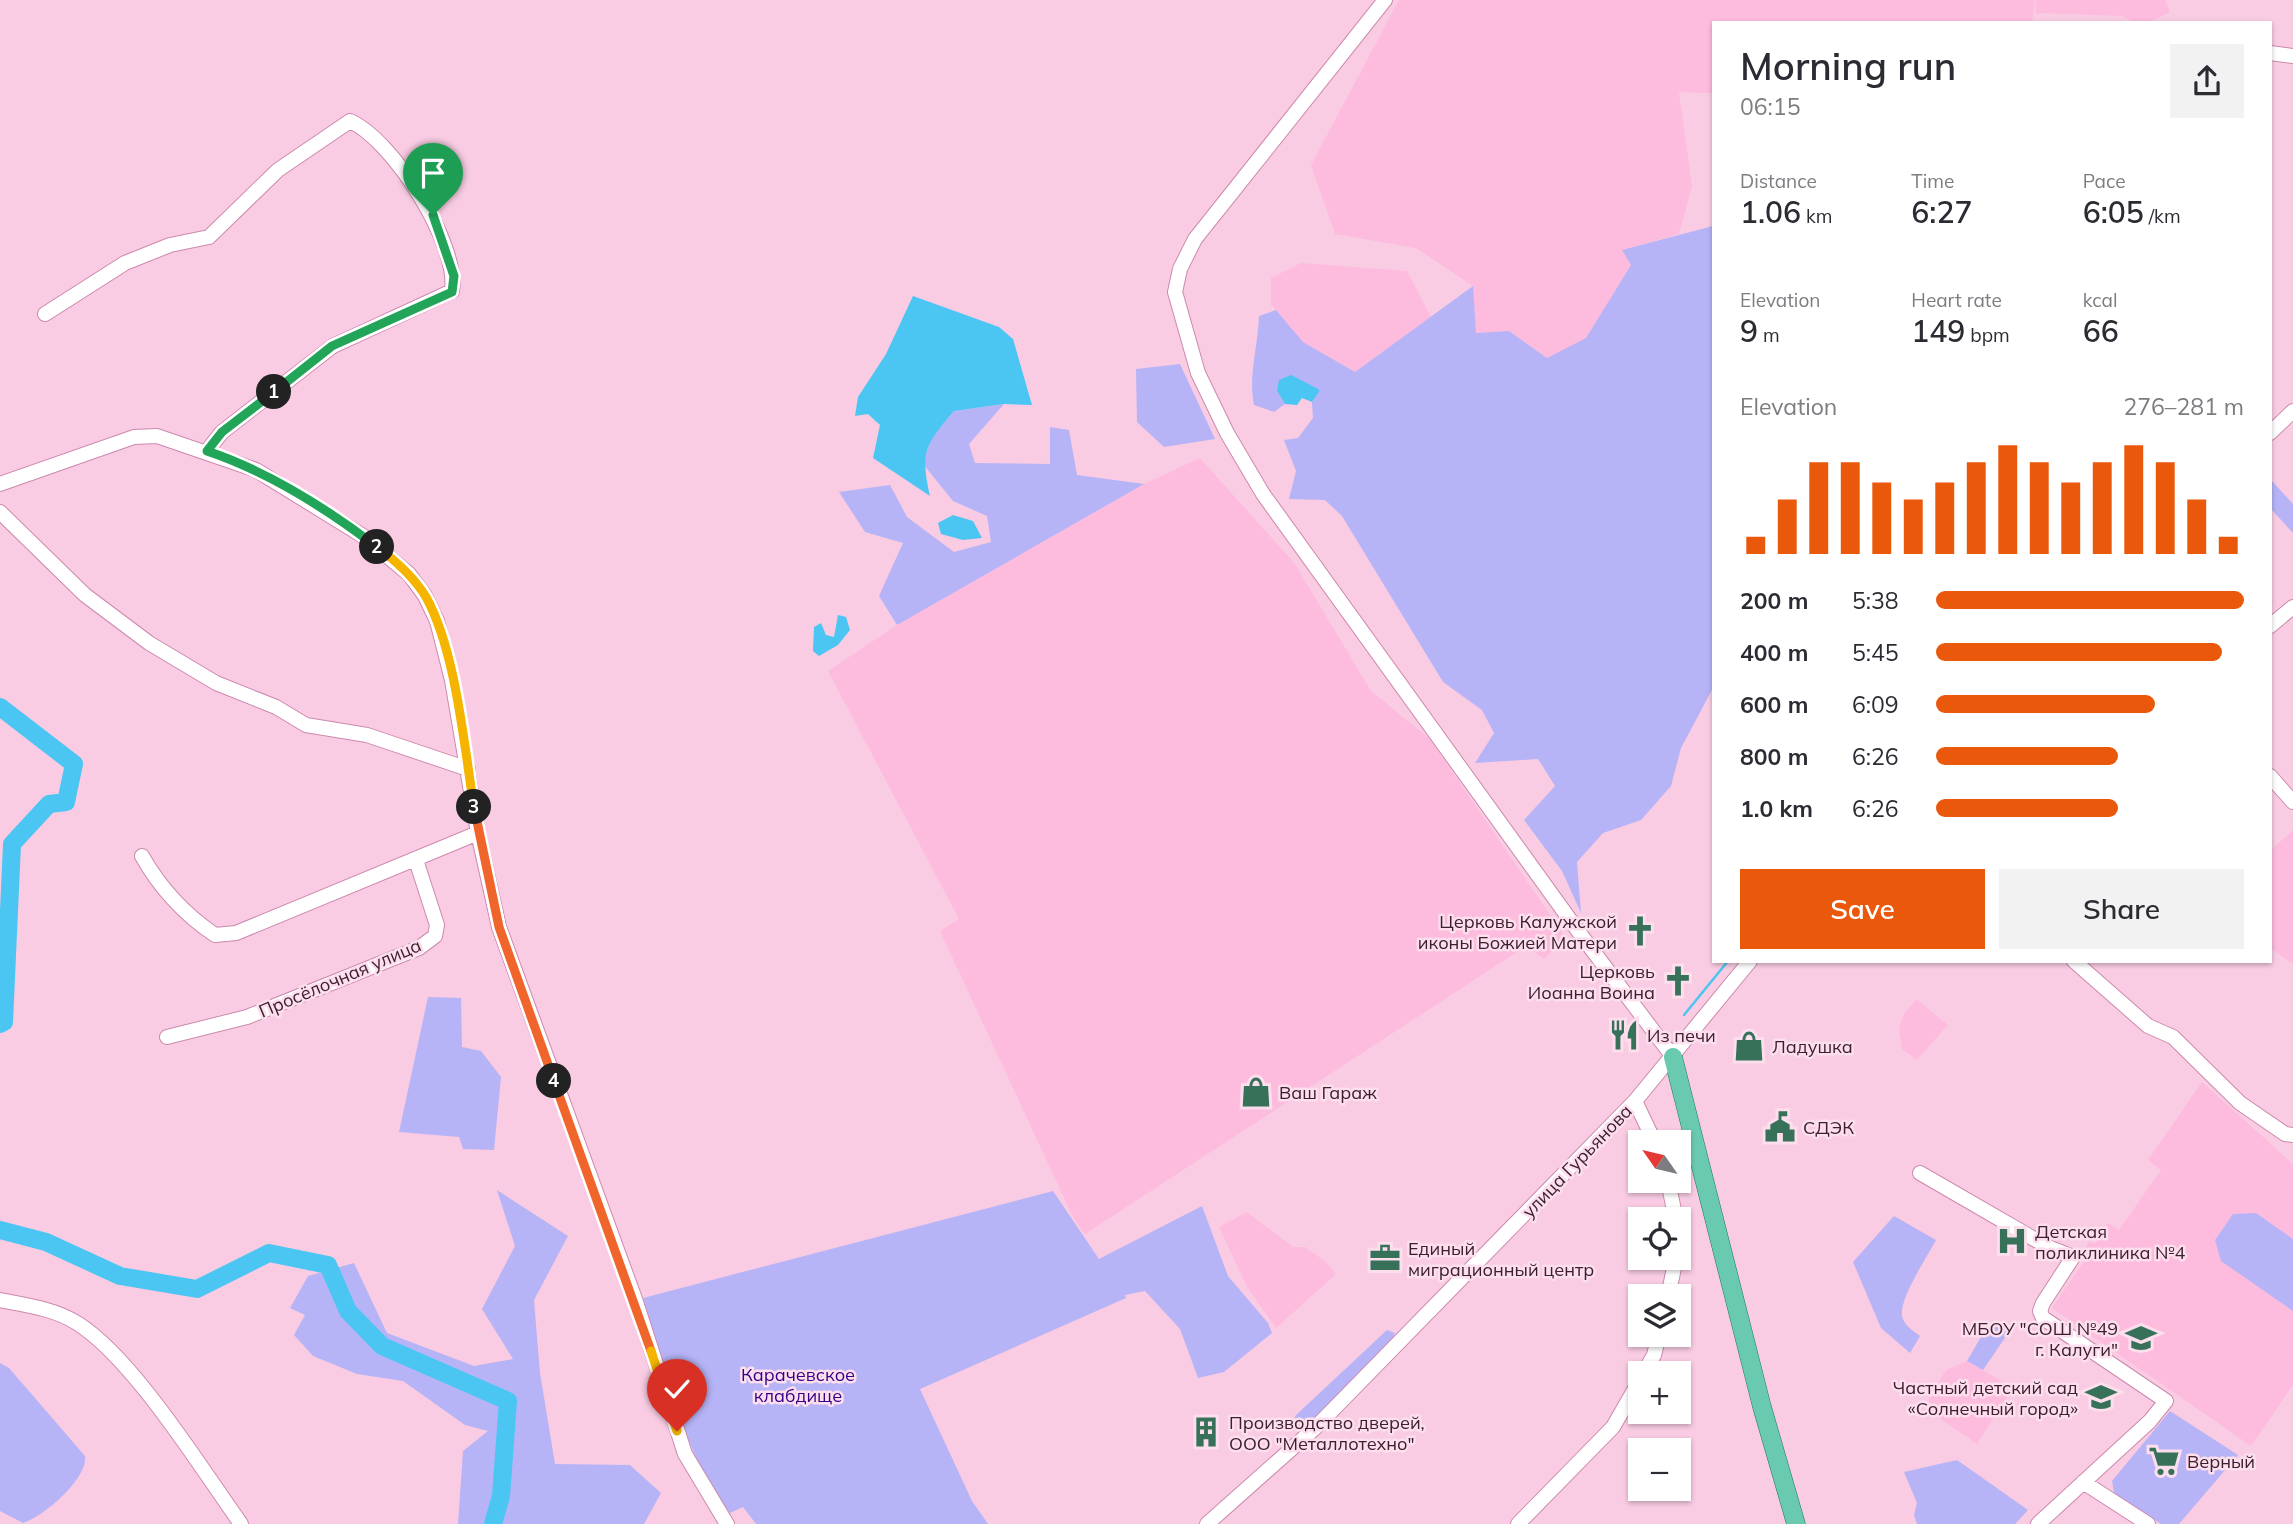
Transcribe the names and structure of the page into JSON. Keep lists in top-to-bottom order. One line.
{"streets":{"street":["Просёлочная улица","улица Гурьянова"]},"parks":["Карачевское клабдище"],"places":{"church":["Церковь Калужской иконы Божией Матери","Церковь Иоанна Воина"],"restaurant":["Из печи"],"shop":["Ладушка","Ваш Гараж"],"public building":["СДЭК"],"hospital":["Детская поликлиника №4"],"office":["Единый миграционный центр"],"school or university":["МБОУ \"СОШ №49 г. Калуги\"","Частный детский сад «Солнечный город»"],"building":["Производство дверей, ООО \"Металлотехно\""],"supermarket":["Верный"]},"north":"top left","page":{"heading":["Morning run","06:15"],"stats":[["Distance","1.06 km"],["Time","6:27"],["Pace","6:05 /km"],["Elevation","9 m"],["Heart rate","149 bpm"],["kcal","66"]],"pins":["1","2","3","4"],"chart":["Elevation","276–281 m"],"list":[{"name":"200 m","note":"5:38"},{"name":"400 m","note":"5:45"},{"name":"600 m","note":"6:09"},{"name":"800 m","note":"6:26"},{"name":"1.0 km","note":"6:26"}],"buttons":["Save","Share"],"map_buttons":["+","−"]}}
